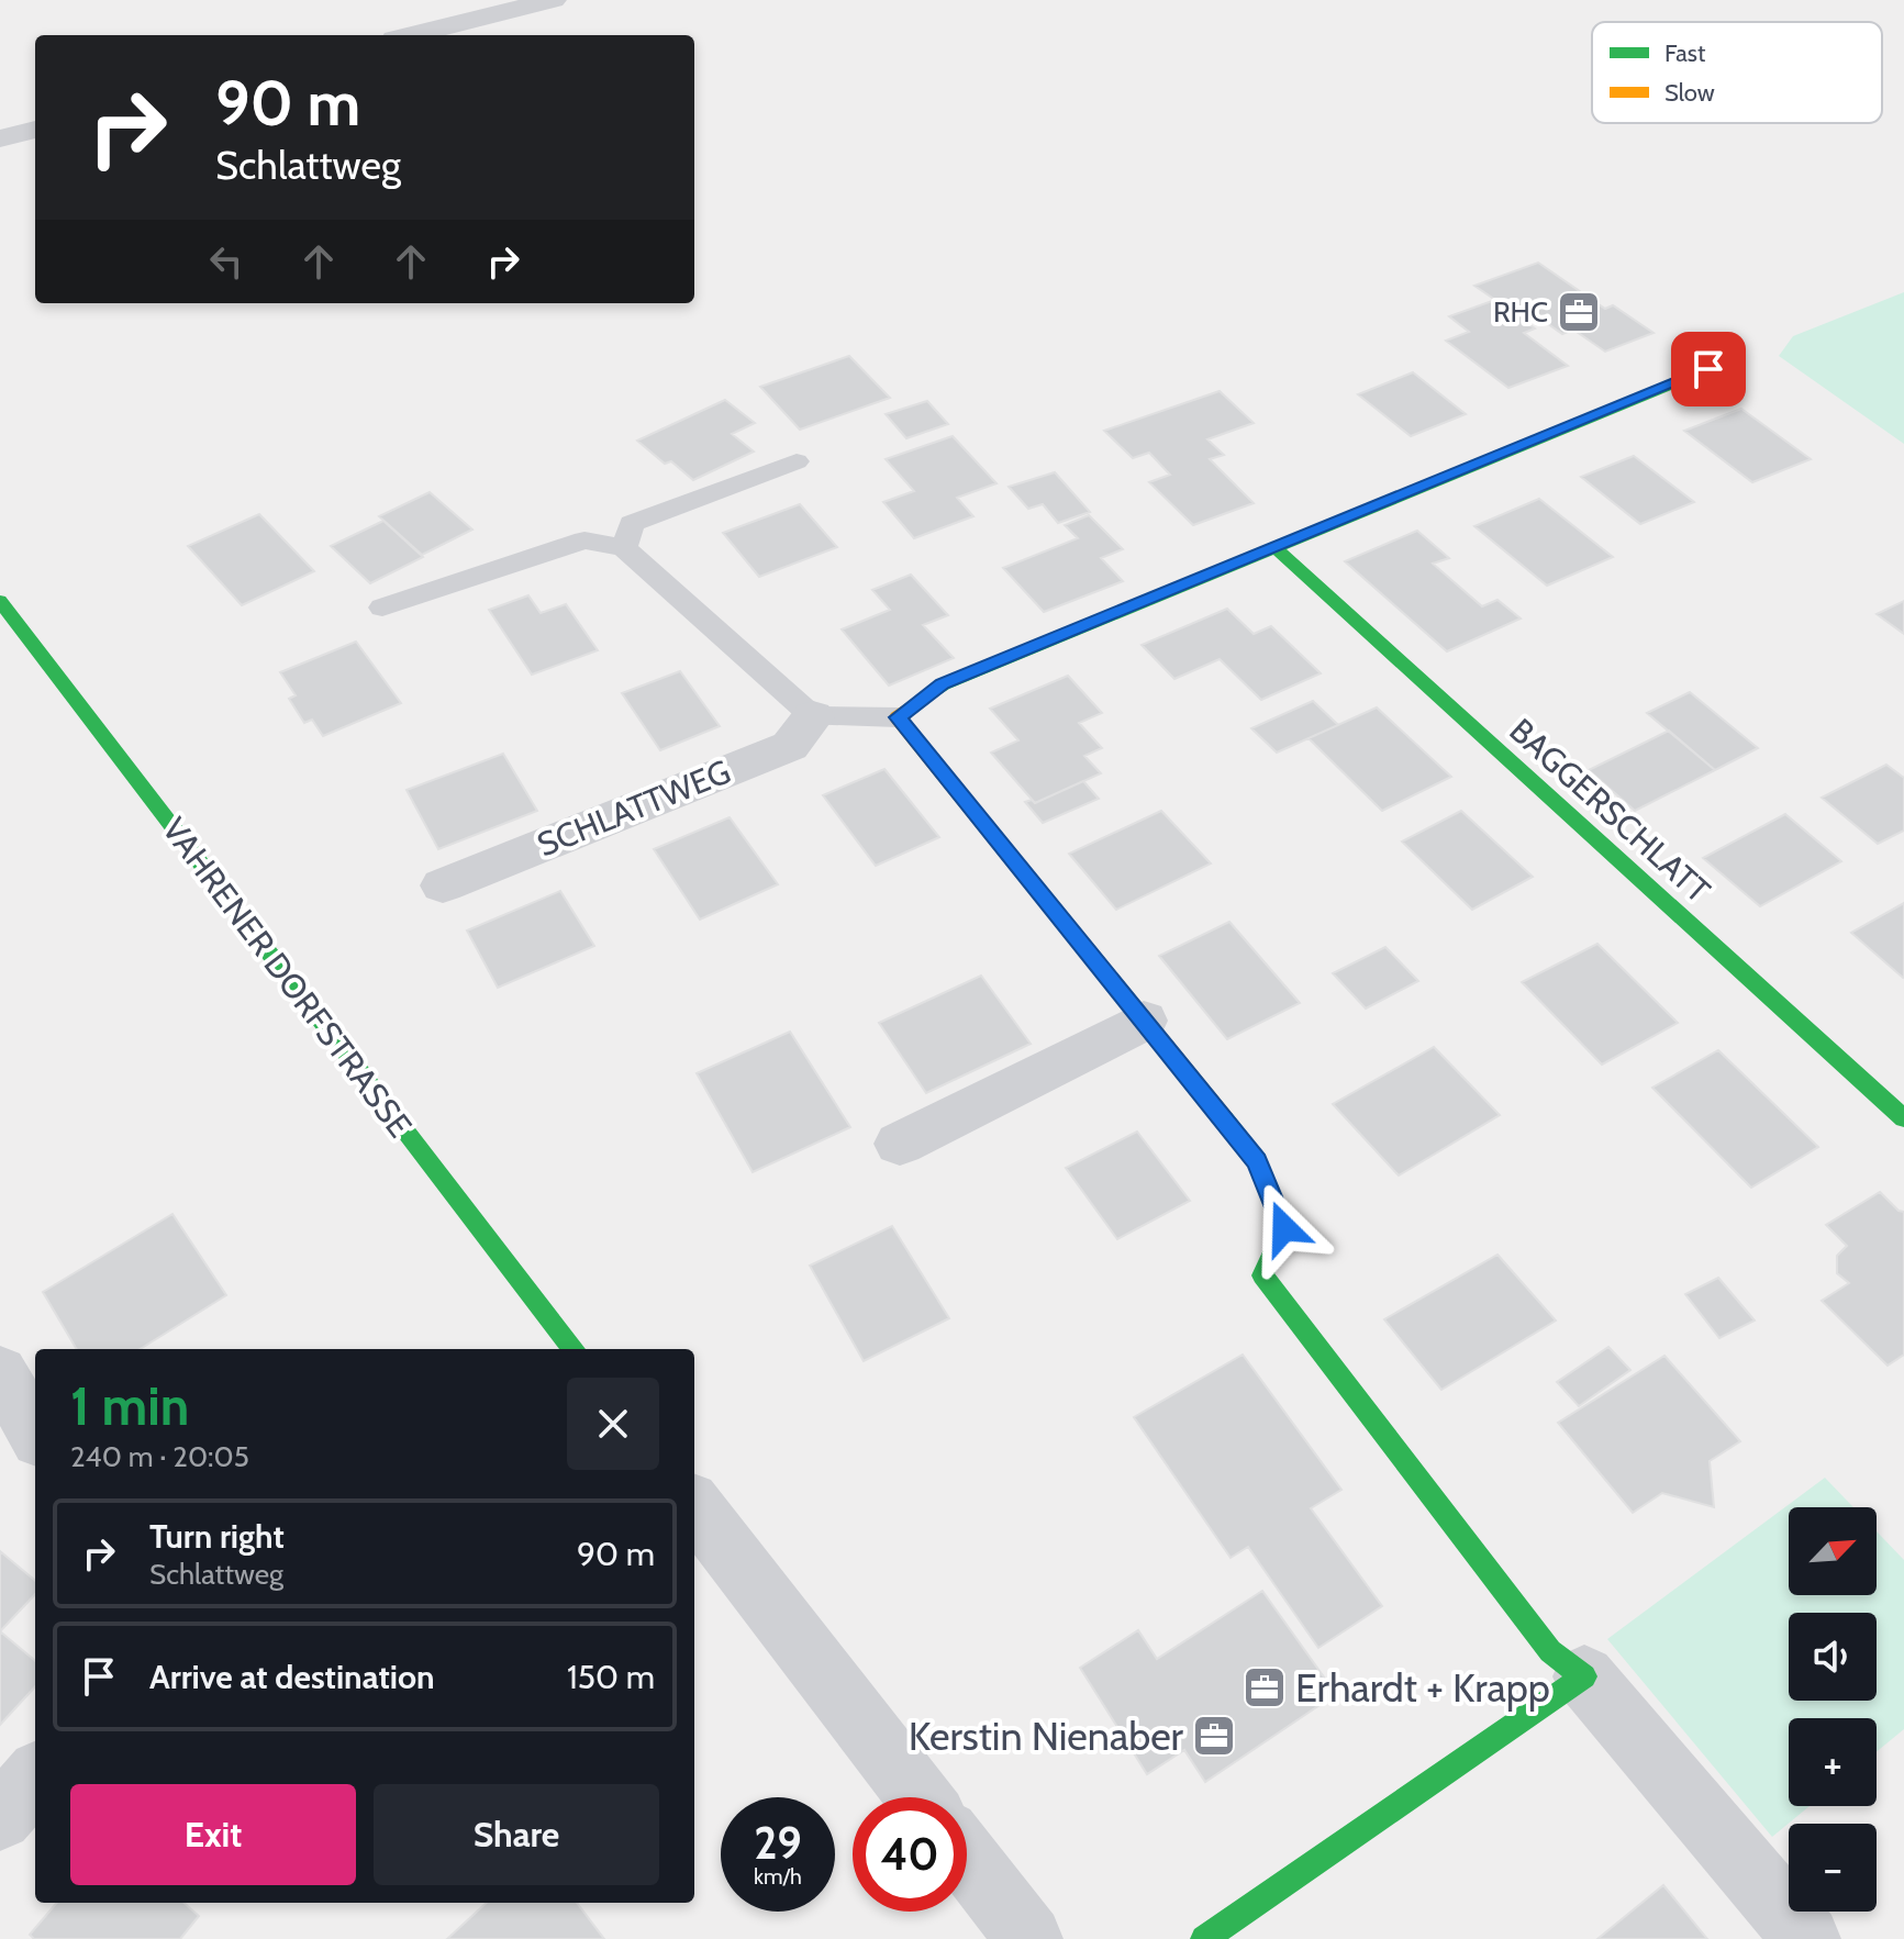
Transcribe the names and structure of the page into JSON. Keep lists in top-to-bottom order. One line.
{"streets":{"street":["SCHLATTWEG","BAGGERSCHLATT","VAHRENER DORFSTRASSE"]},"places":{"office":["RHC","Erhardt + Krapp","Kerstin Nienaber"]},"legend":["Fast","Slow"],"north":"top right","page":{"turn":["90 m","Schlattweg"],"heading":["1 min","240 m · 20:05"],"list":[{"name":"Turn right","note":"Schlattweg","value":"90 m"},{"name":"Arrive at destination","value":"150 m"}],"map_buttons":["+","−"],"buttons":["Exit","Share"],"speed":"29 km/h","limit":"40"}}
